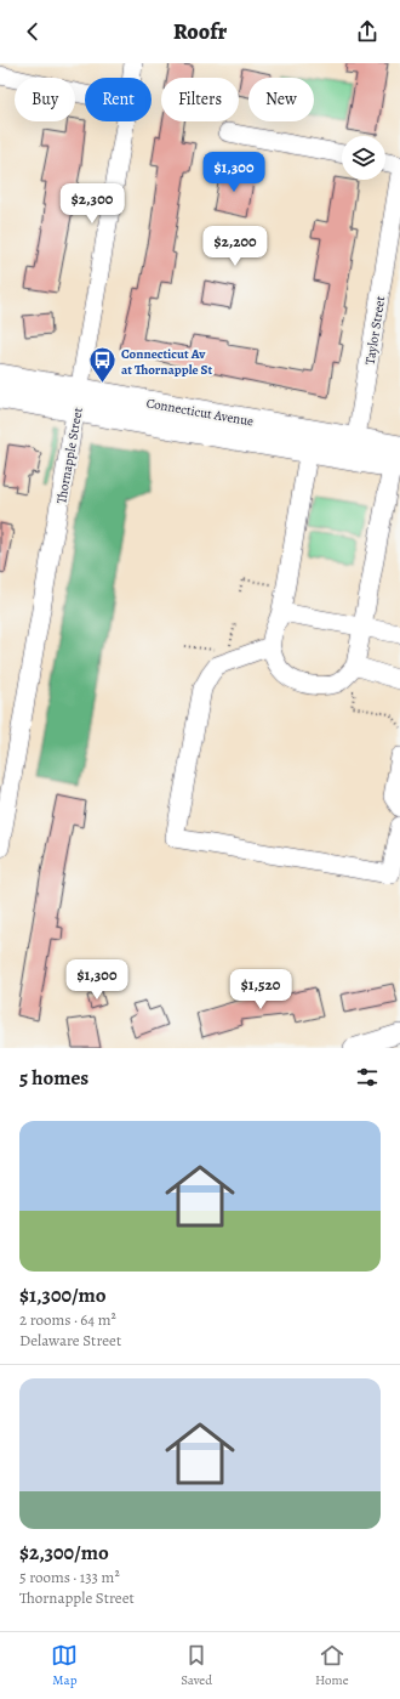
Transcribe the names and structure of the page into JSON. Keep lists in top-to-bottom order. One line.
{"streets":{"main road":["Connecticut Avenue"],"street":["Taylor Street","Thornapple Street"]},"crossings":[["Taylor Street","Connecticut Avenue"],["Connecticut Avenue","Thornapple Street"]],"places":{"bus stop":["Connecticut Av at Thornapple St"]},"page":{"header":"Roofr","chip":["Buy","Rent","Filters","New"],"price":["$1,300","$2,300","$2,200","$1,300","$1,520"],"heading":"5 homes","list":[{"name":"$1,300/mo","note":"2 rooms · 64 m² · Delaware Street"},{"name":"$2,300/mo","note":"5 rooms · 133 m² · Thornapple Street"}],"tabs":["Map","Saved","Home"]}}
